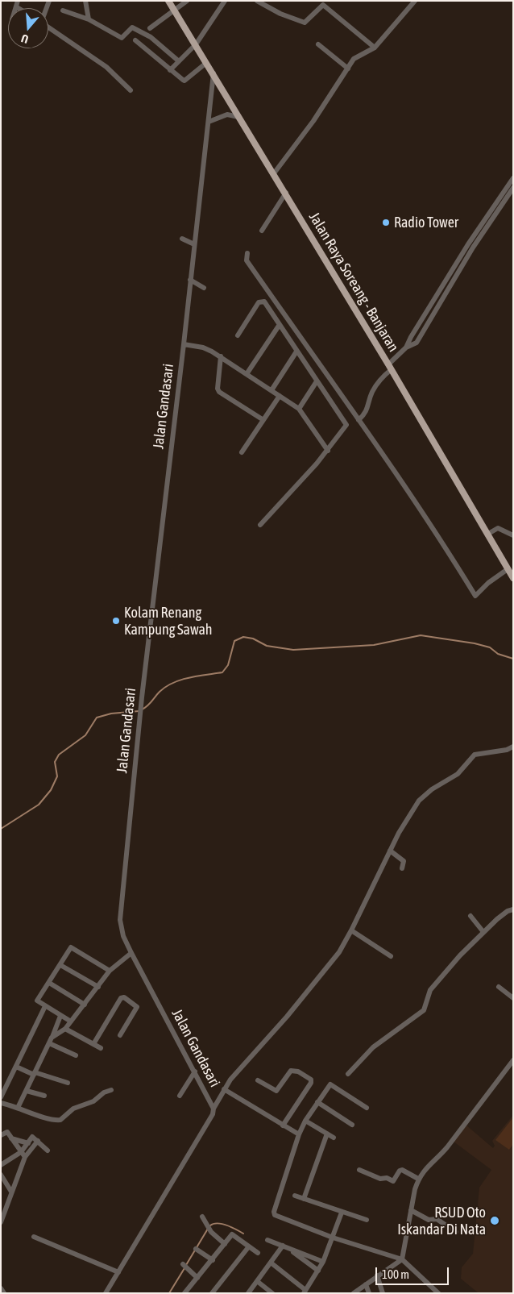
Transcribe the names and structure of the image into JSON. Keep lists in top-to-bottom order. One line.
{"streets":{"main road":["Jalan Raya Soreang - Banjaran"],"street":["Jalan Gandasari"]},"crossings":[["Jalan Raya Soreang - Banjaran","Jalan Gandasari"]],"places":["Radio Tower","Kolam Renang Kampung Sawah","RSUD Oto Iskandar Di Nata"],"scale_bar":"100 m","north":"bottom"}
